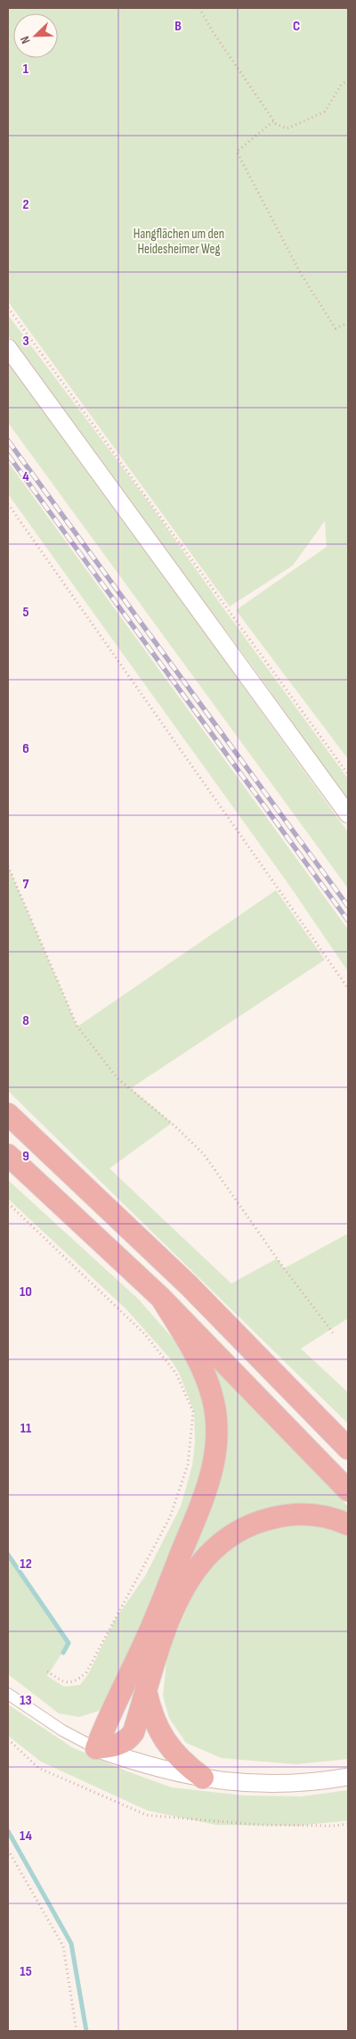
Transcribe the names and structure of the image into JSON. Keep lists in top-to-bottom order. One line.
{"parks":["Hangflächen um den Heidesheimer Weg"],"north":"bottom left","grid":{"columns":["B","C"],"rows":["1","2","3","4","5","6","7","8","9","10","11","12","13","14","15"]}}
